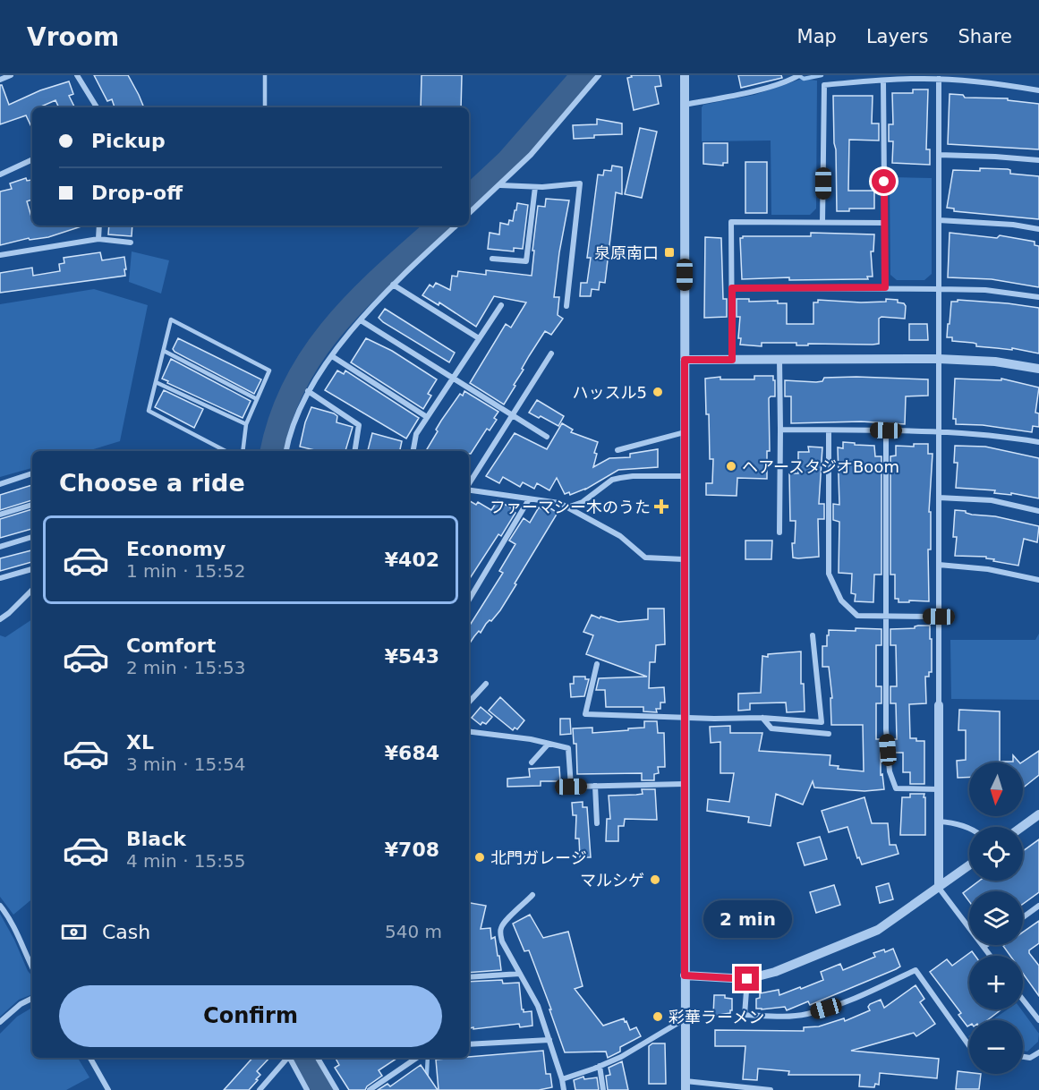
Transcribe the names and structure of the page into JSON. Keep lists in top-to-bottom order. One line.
{"places":{"transit":["泉原南口"],"other":["ハッスル5","ヘアースタジオBoom","北門ガレージ","マルシゲ","彩華ラーメン"],"health":["ファーマシー木のうた"]},"north":"bottom","page":{"header":"Vroom","nav":["Map","Layers","Share"],"banner":["Pickup","Drop-off"],"heading":"Choose a ride","list":[{"name":"Economy","note":"1 min · 15:52","value":"¥402"},{"name":"Comfort","note":"2 min · 15:53","value":"¥543"},{"name":"XL","note":"3 min · 15:54","value":"¥684"},{"name":"Black","note":"4 min · 15:55","value":"¥708"}],"map_buttons":["+","−"],"bubble":"2 min","pay":["Cash","540 m"],"buttons":"Confirm"}}
